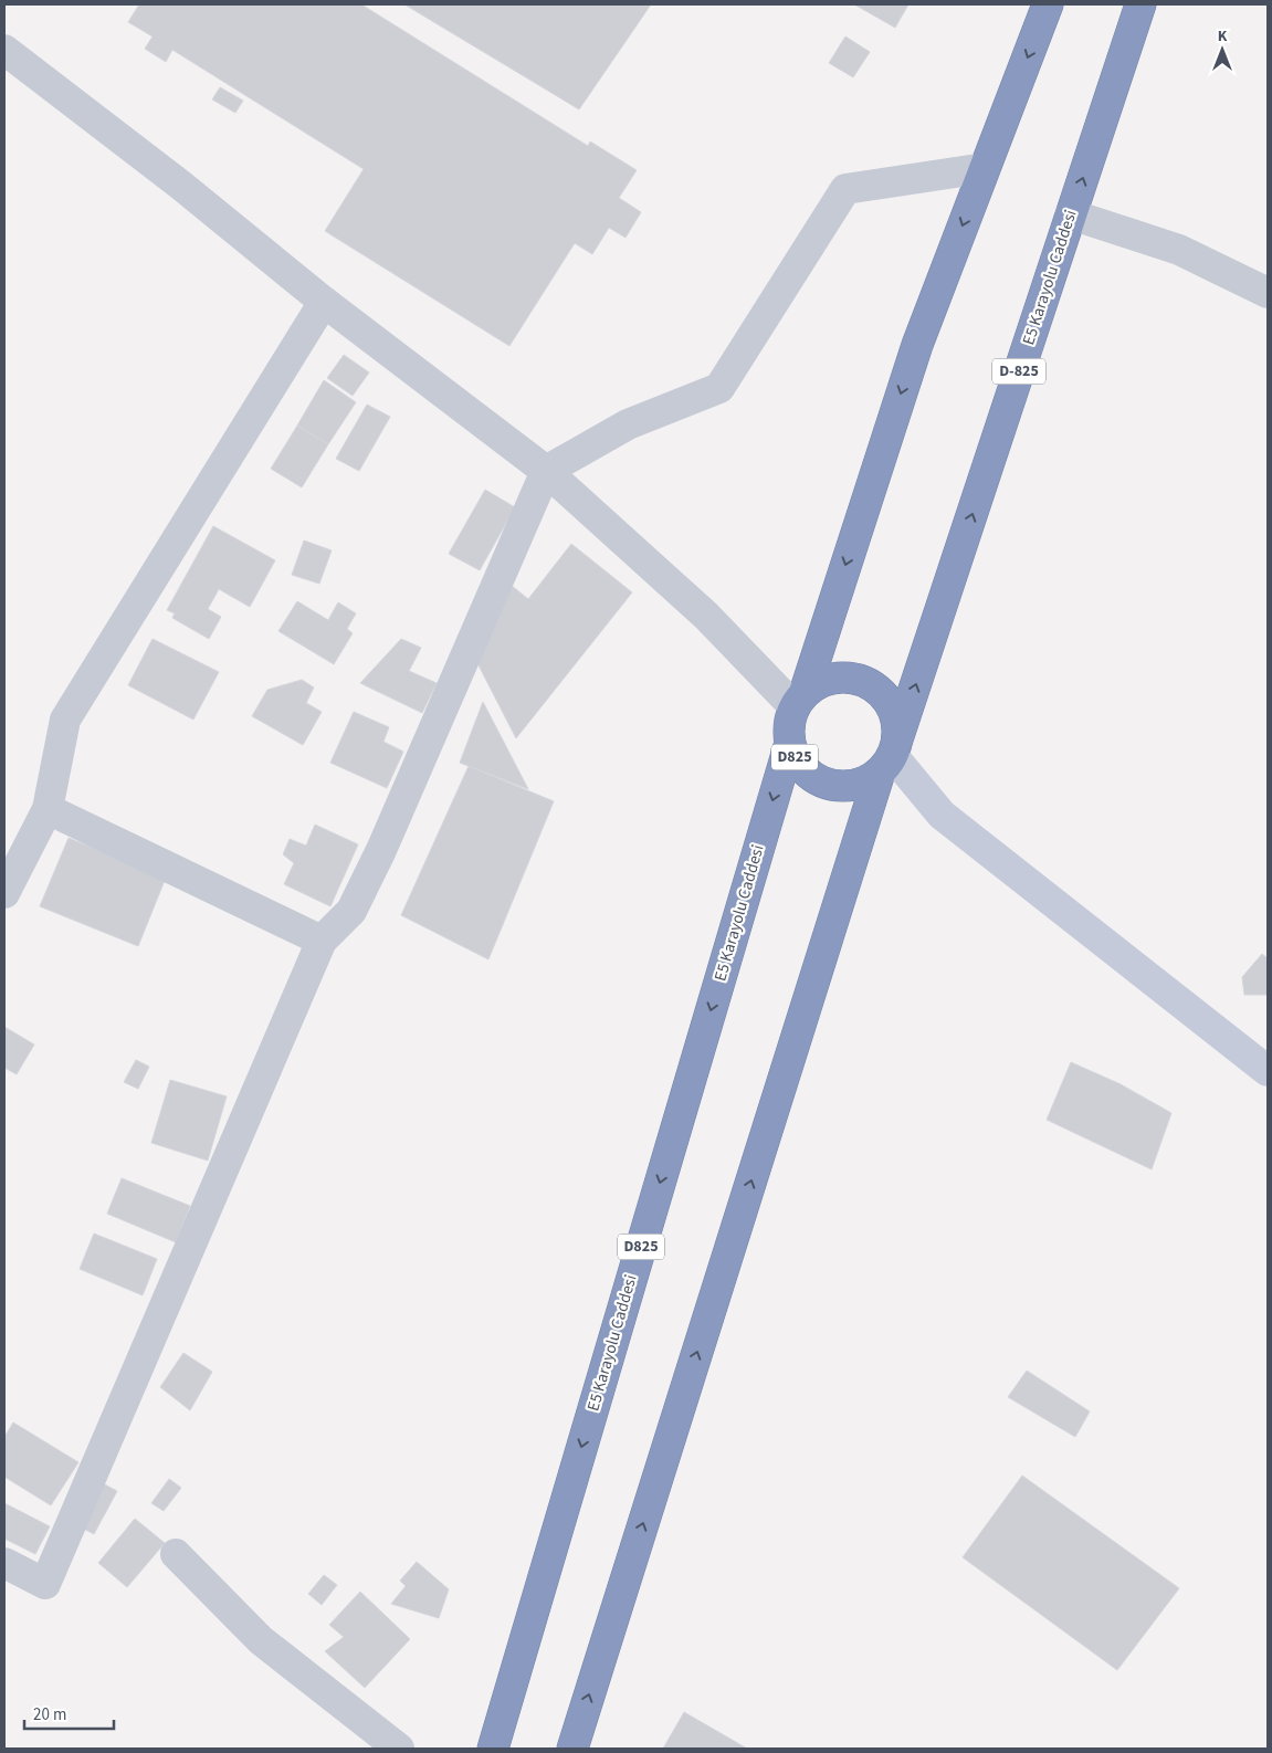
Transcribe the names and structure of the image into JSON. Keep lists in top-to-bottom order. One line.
{"streets":{"highway":["E5 Karayolu Caddesi","D-825","D825"]},"crossings":[["E5 Karayolu Caddesi","D825"]],"scale_bar":"20 m","north":"top"}
